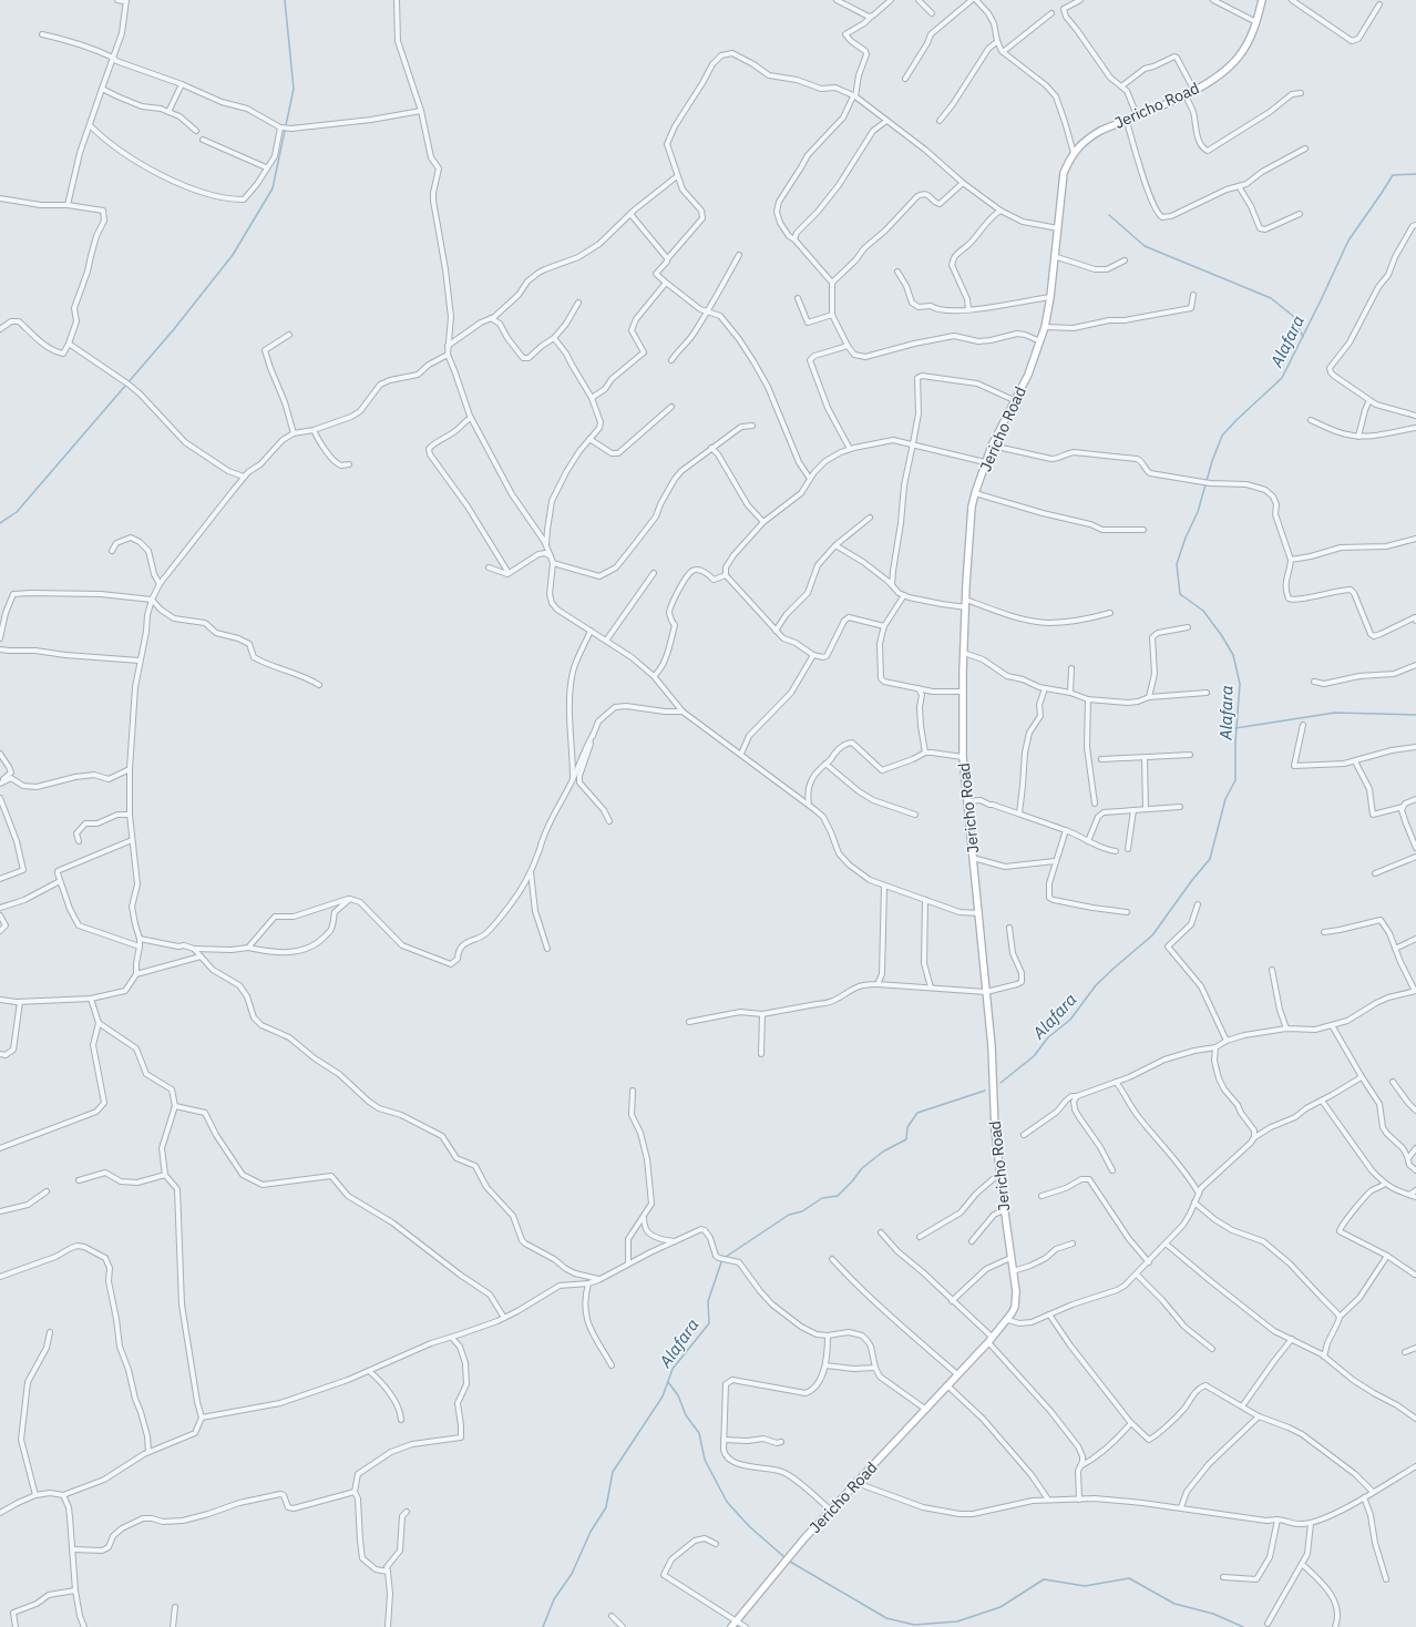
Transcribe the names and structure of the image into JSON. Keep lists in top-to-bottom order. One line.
{"streets":{"street":["Jericho Road"]},"water":["Alafara"]}
